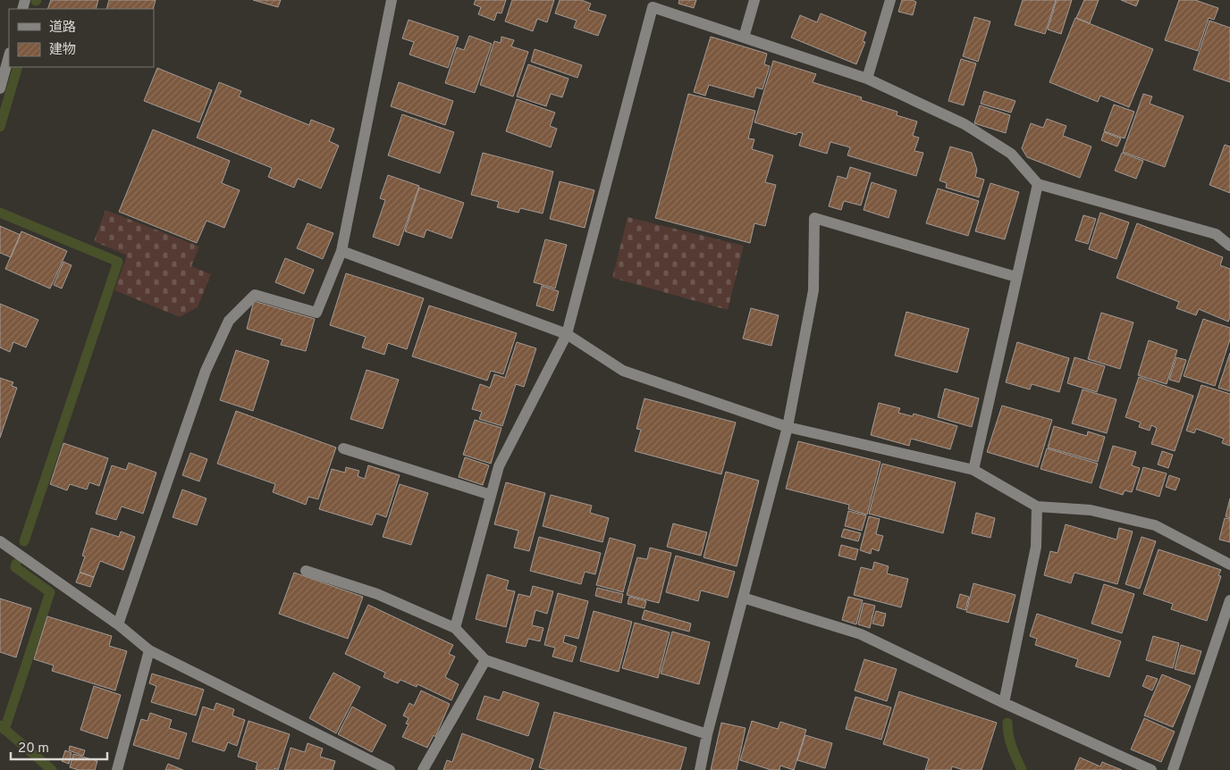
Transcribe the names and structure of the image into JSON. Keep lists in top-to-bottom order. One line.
{"legend":["道路","建物"],"scale_bar":"20 m"}
